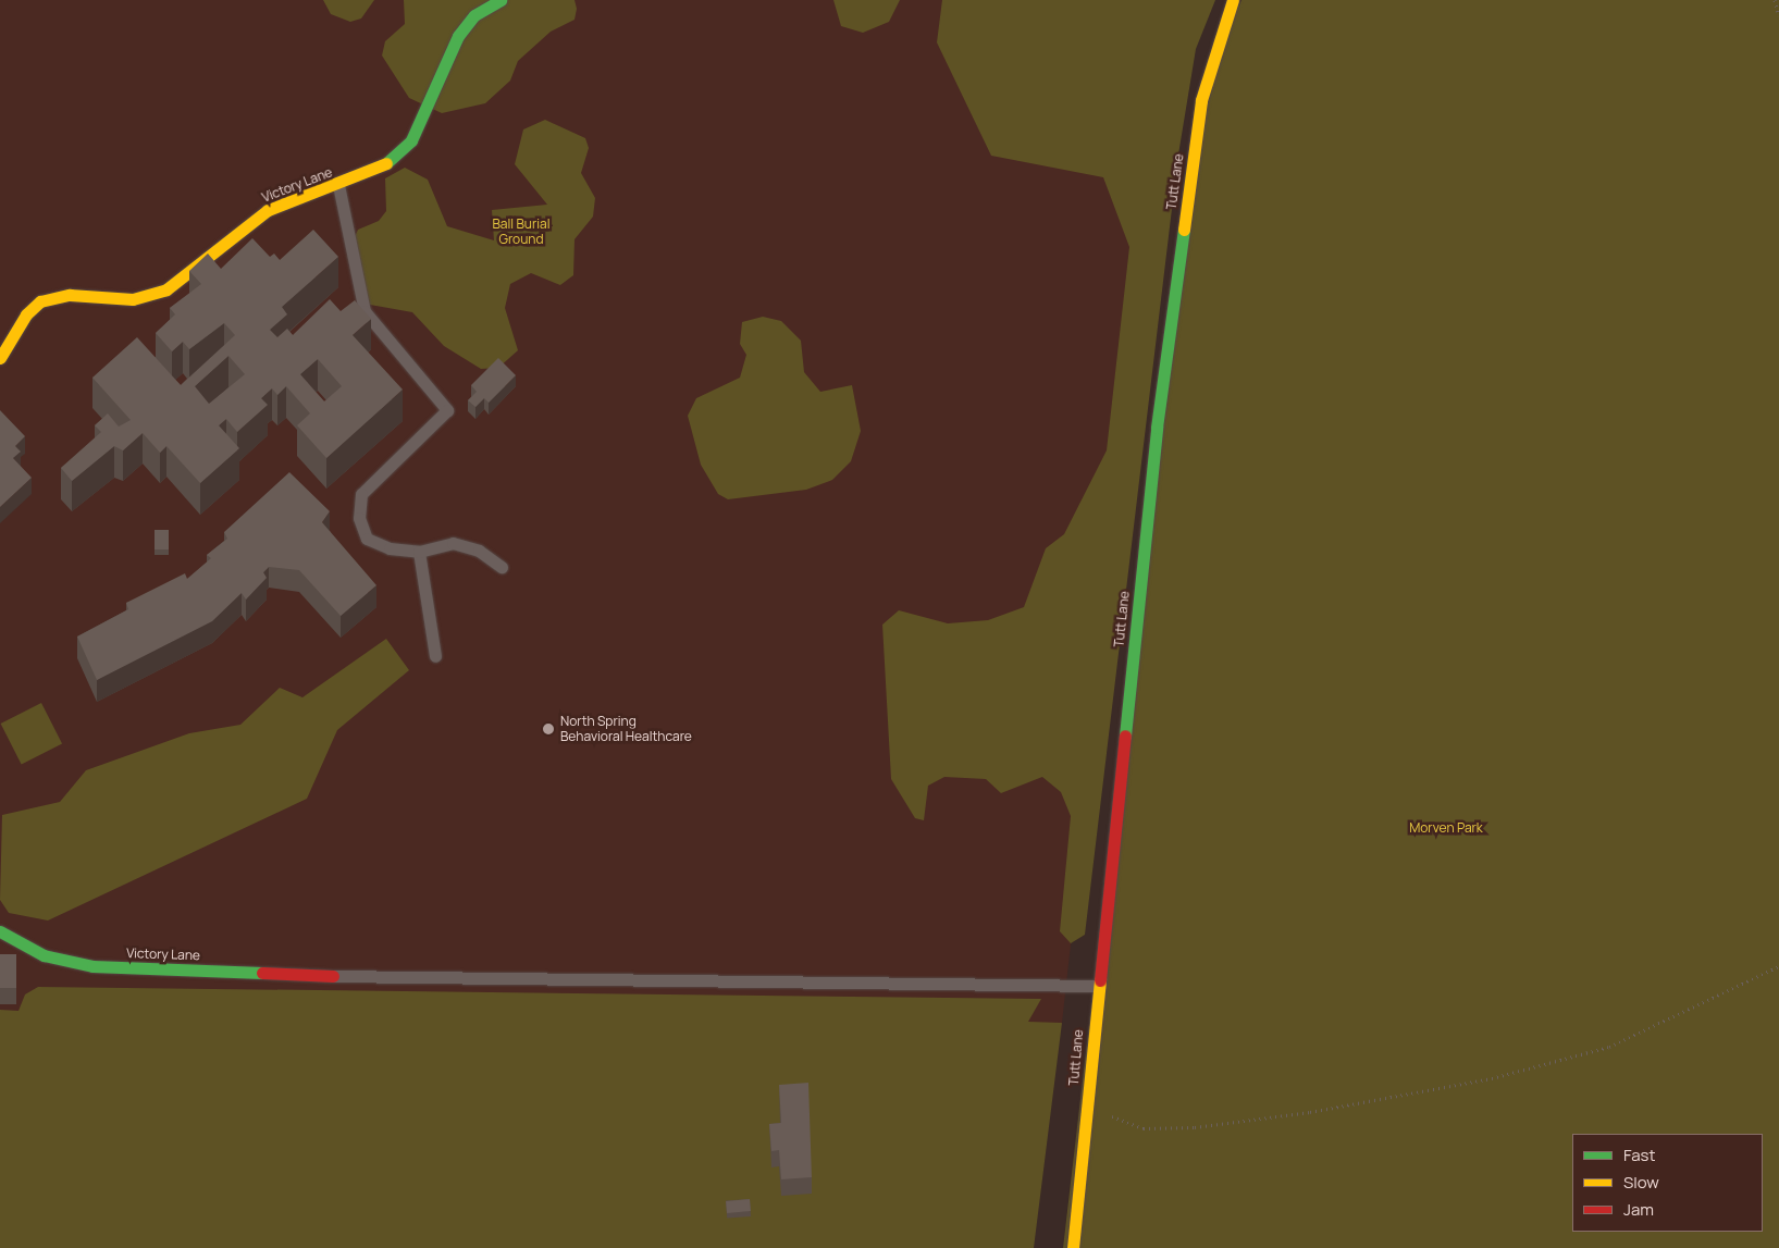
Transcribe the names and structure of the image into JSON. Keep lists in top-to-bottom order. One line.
{"streets":{"street":["Tutt Lane","Victory Lane"]},"parks":["Ball Burial Ground","Morven Park"],"places":["North Spring Behavioral Healthcare"],"legend":["Fast","Slow","Jam"]}
